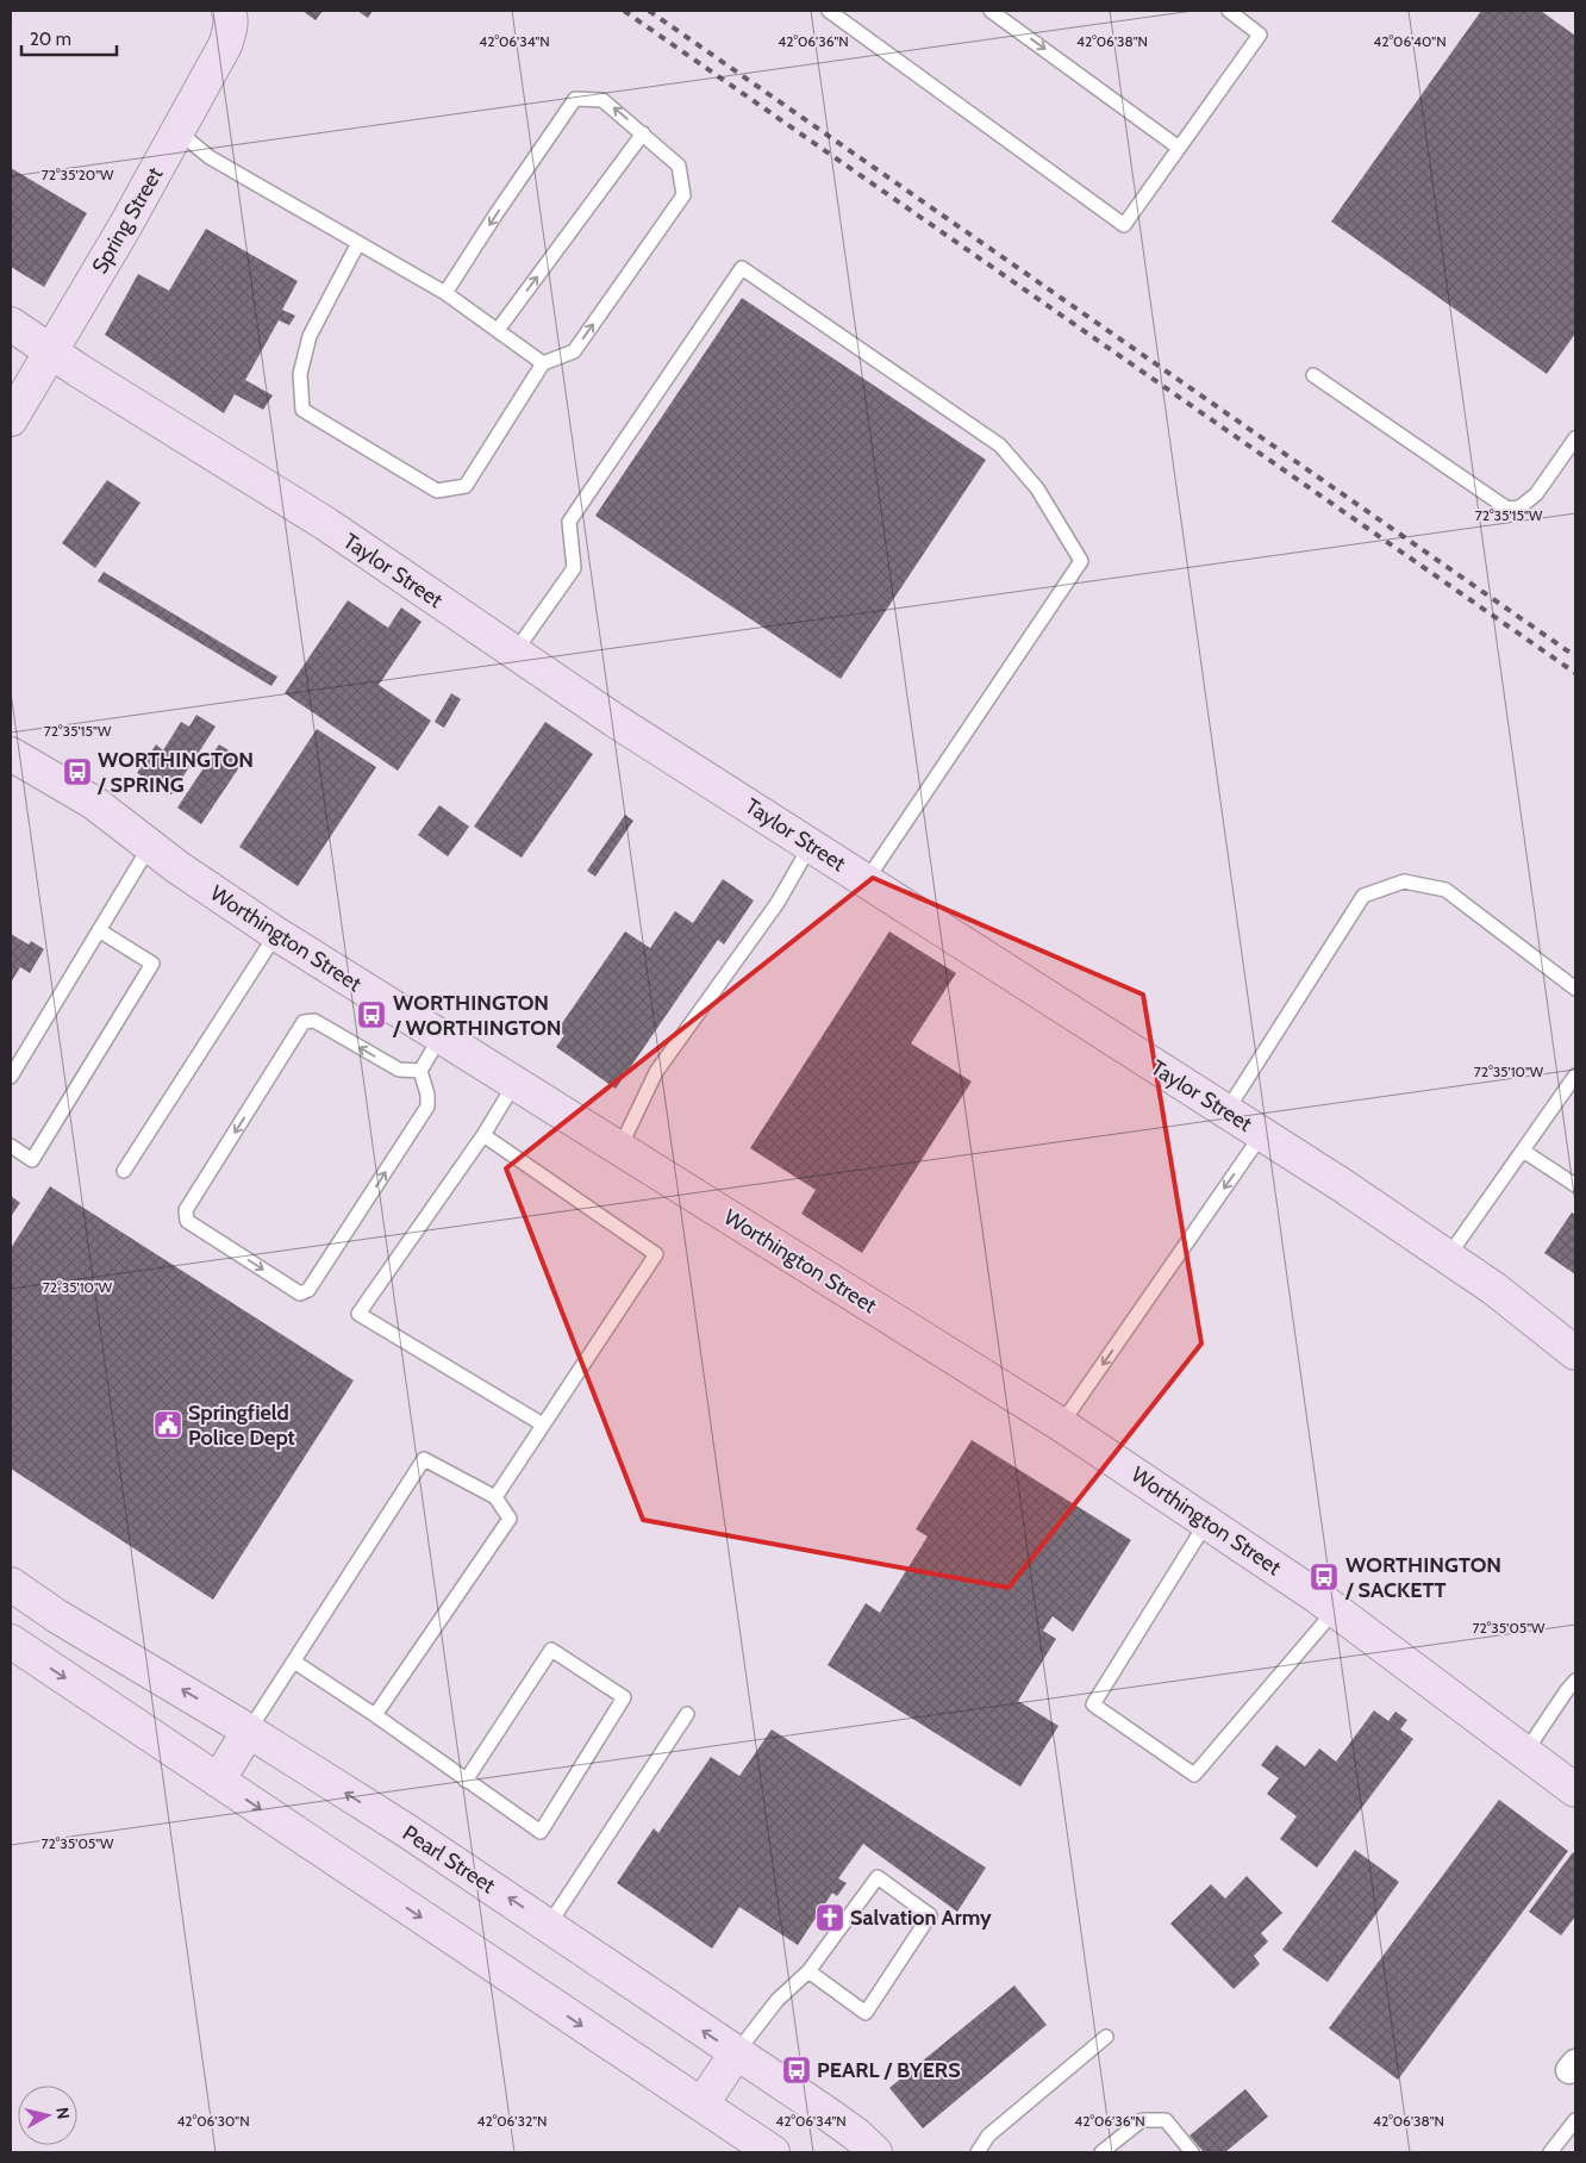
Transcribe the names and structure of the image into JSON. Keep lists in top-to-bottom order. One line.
{"streets":{"street":["Spring Street","Taylor Street","Worthington Street","Pearl Street"]},"crossings":[["Spring Street","Taylor Street"]],"places":{"bus stop":["WORTHINGTON / SPRING","WORTHINGTON / WORTHINGTON","WORTHINGTON / SACKETT","PEARL / BYERS"],"public building":["Springfield Police Dept"],"church":["Salvation Army"]},"scale_bar":"20 m","north":"right","coordinates":["42°06'34\"N","42°06'36\"N","42°06'38\"N","42°06'40\"N","72°35'20\"W","72°35'15\"W","72°35'10\"W","72°35'05\"W","42°06'30\"N","42°06'32\"N"]}
